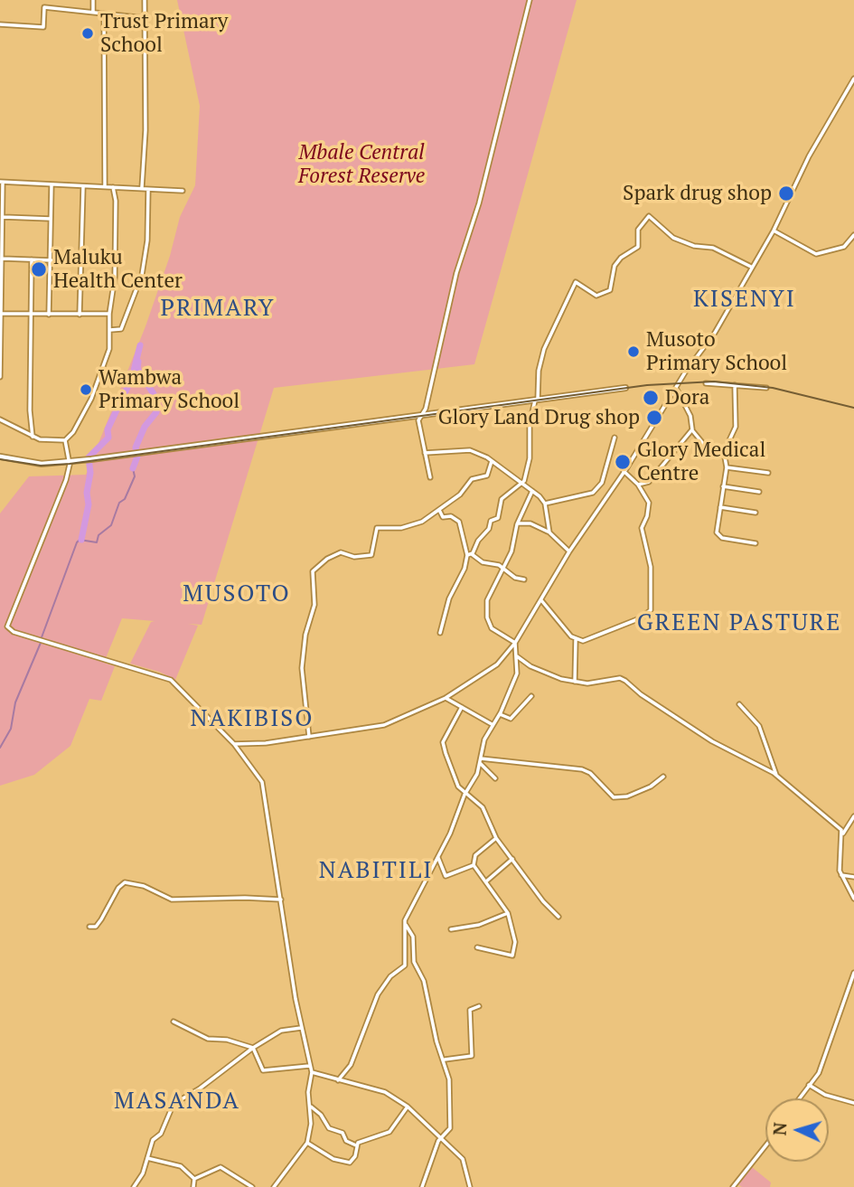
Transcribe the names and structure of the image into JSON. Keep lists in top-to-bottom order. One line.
{"districts":["KISENYI","PRIMARY","MUSOTO","GREEN PASTURE","NAKIBISO","NABITILI","MASANDA"],"parks":["Mbale Central Forest Reserve"],"places":["Trust Primary School","Spark drug shop","Maluku Health Center","Musoto Primary School","Wambwa Primary School","Dora","Glory Land Drug shop","Glory Medical Centre"],"north":"left"}
